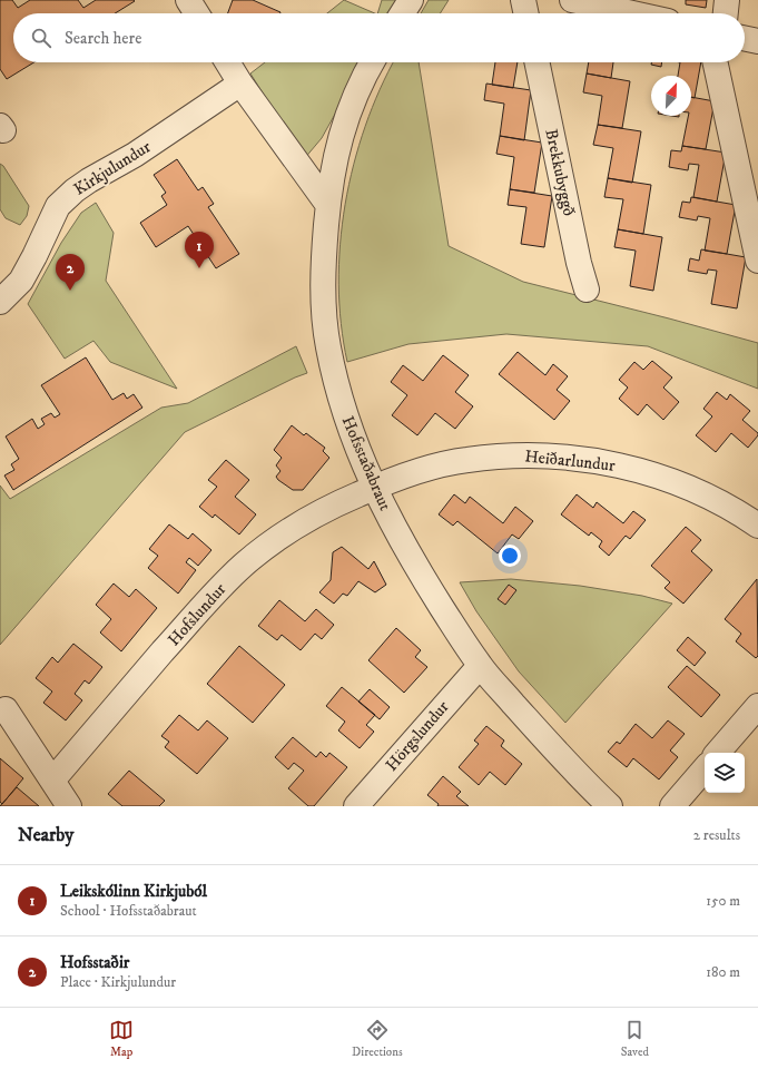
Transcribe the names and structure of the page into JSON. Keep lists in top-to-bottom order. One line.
{"streets":{"street":["Kirkjulundur","Brekkubyggð","Heiðarlundur","Hofsstaðabraut","Hofslundur","Hörgslundur"]},"crossings":[["Heiðarlundur","Hofsstaðabraut"],["Heiðarlundur","Hofslundur"],["Hofsstaðabraut","Hofslundur"],["Hofsstaðabraut","Hörgslundur"]],"north":"top right","page":{"search":"Search here","pins":["1","2"],"heading":["Nearby","2 results"],"list":[{"mark":"1","name":"Leikskólinn Kirkjuból","note":"School · Hofsstaðabraut","value":"150 m"},{"mark":"2","name":"Hofsstaðir","note":"Place · Kirkjulundur","value":"180 m"}],"nav":["Map","Directions","Saved"]}}
